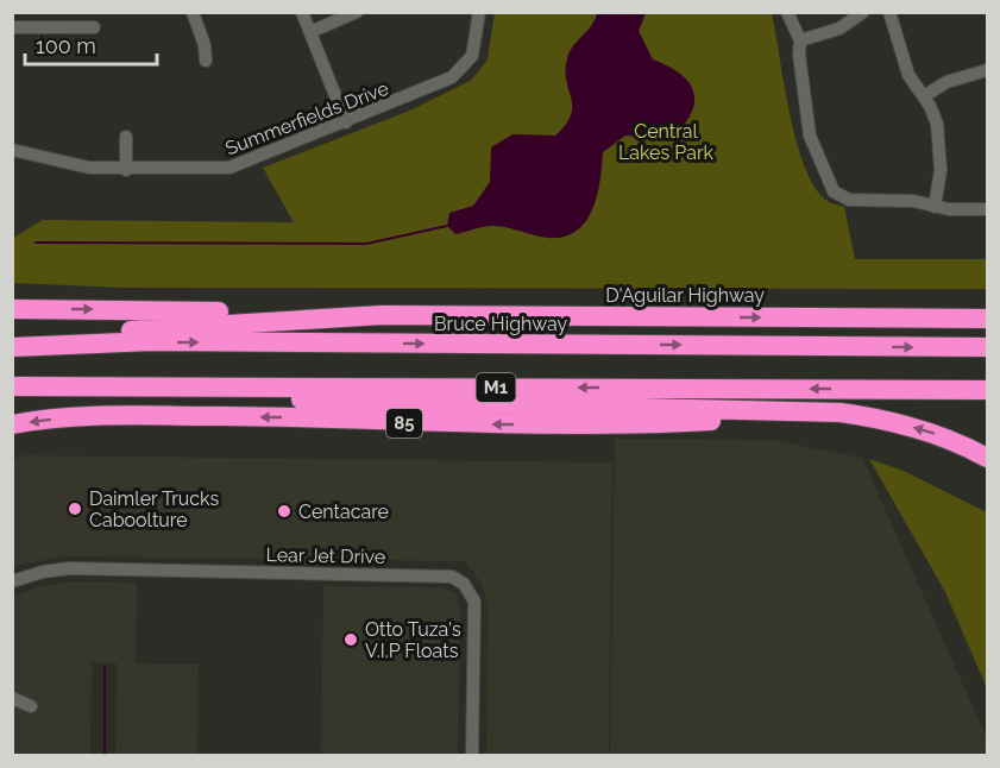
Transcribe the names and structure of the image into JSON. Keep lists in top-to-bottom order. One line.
{"streets":{"highway":["D'Aguilar Highway","Bruce Highway","M1","85"],"street":["Summerfields Drive","Lear Jet Drive"]},"parks":["Central Lakes Park"],"places":["Daimler Trucks Caboolture","Centacare","Otto Tuza's V.I.P Floats"],"scale_bar":"100 m"}
